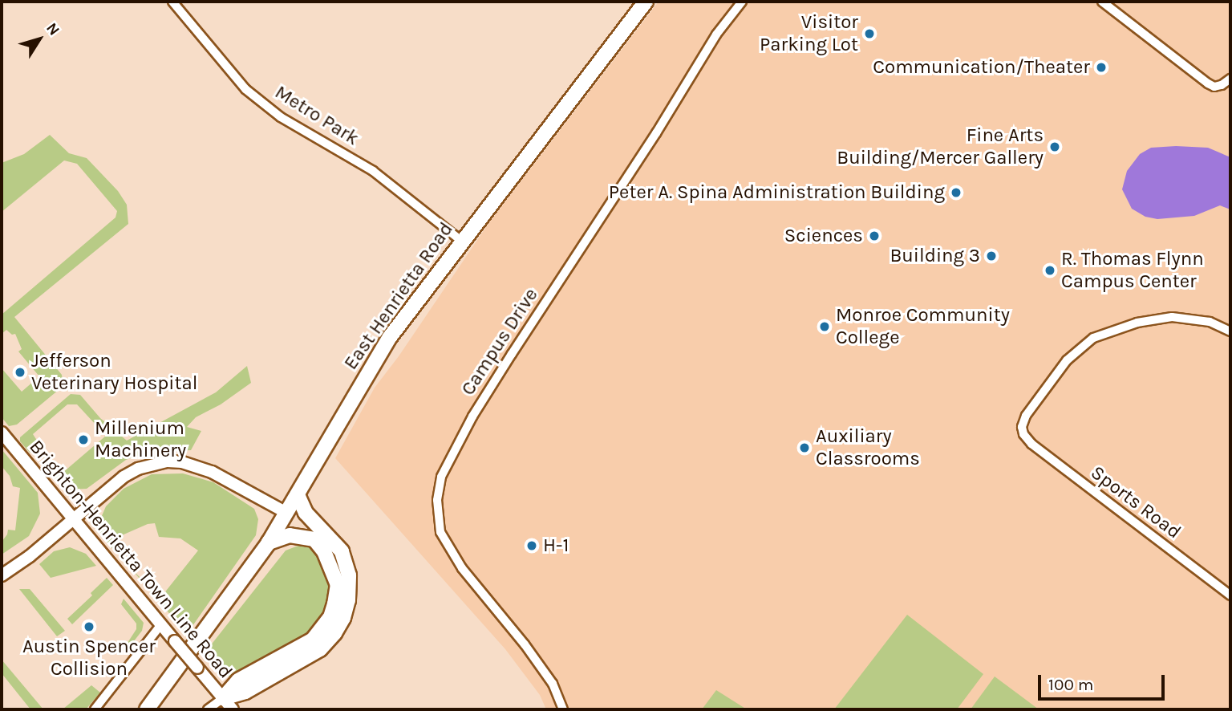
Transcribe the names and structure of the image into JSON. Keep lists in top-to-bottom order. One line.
{"streets":{"main road":["East Henrietta Road"],"street":["Metro Park","Campus Drive","Sports Road","Brighton-Henrietta Town Line Road"]},"crossings":[["Metro Park","East Henrietta Road"]],"places":["Visitor Parking Lot","Communication/Theater","Fine Arts Building/Mercer Gallery","Peter A. Spina Administration Building","Sciences","Building 3","R. Thomas Flynn Campus Center","Monroe Community College","Jefferson Veterinary Hospital","Millenium Machinery","Auxiliary Classrooms","H-1","Austin Spencer Collision"],"scale_bar":"100 m","north":"top right"}
